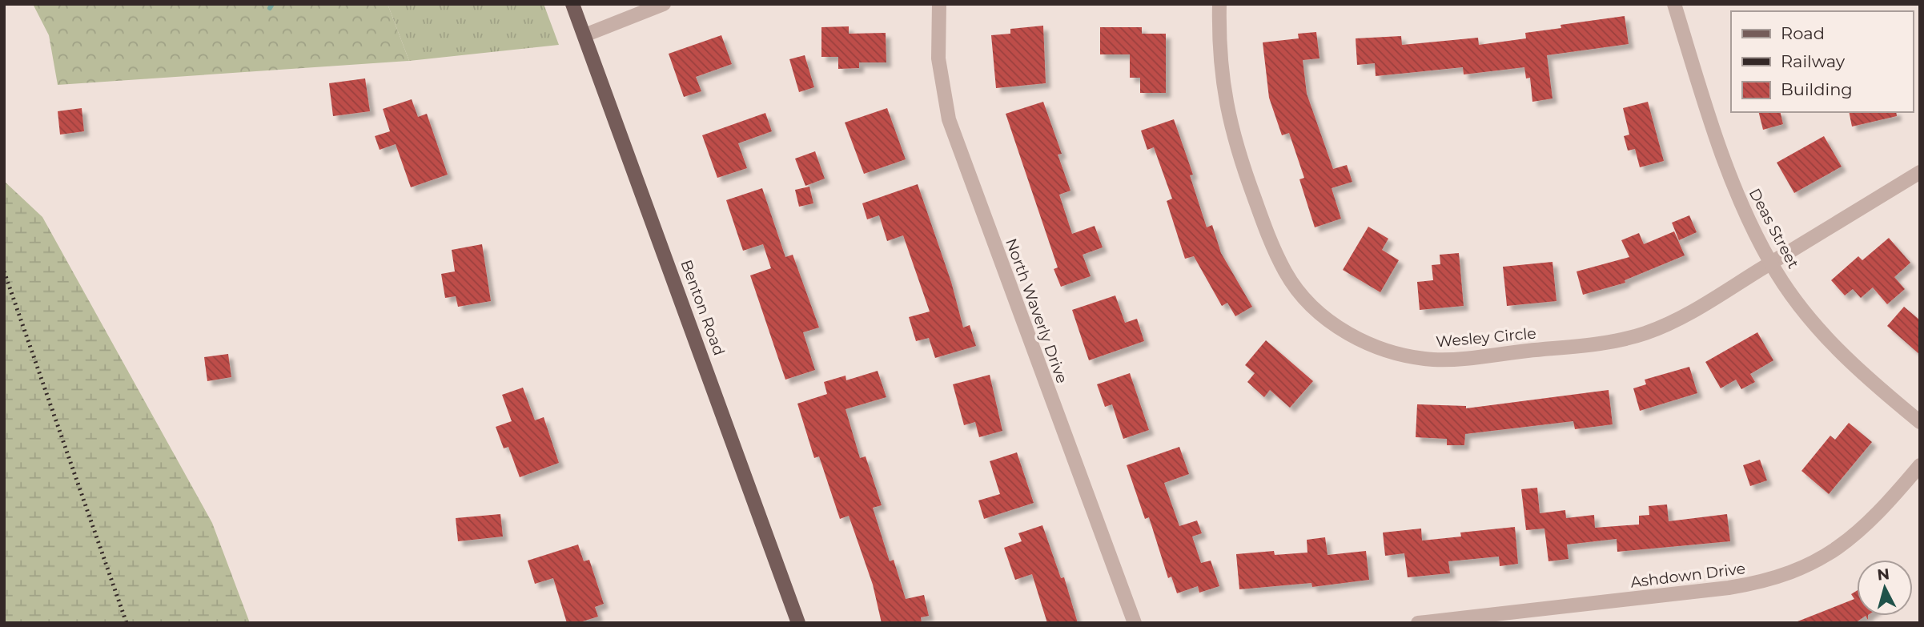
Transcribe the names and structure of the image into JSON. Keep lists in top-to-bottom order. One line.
{"streets":{"main road":["Benton Road"],"street":["Deas Street","North Waverly Drive","Wesley Circle","Ashdown Drive"]},"crossings":[["Deas Street","Wesley Circle"]],"legend":["Road","Railway","Building"],"north":"top"}
